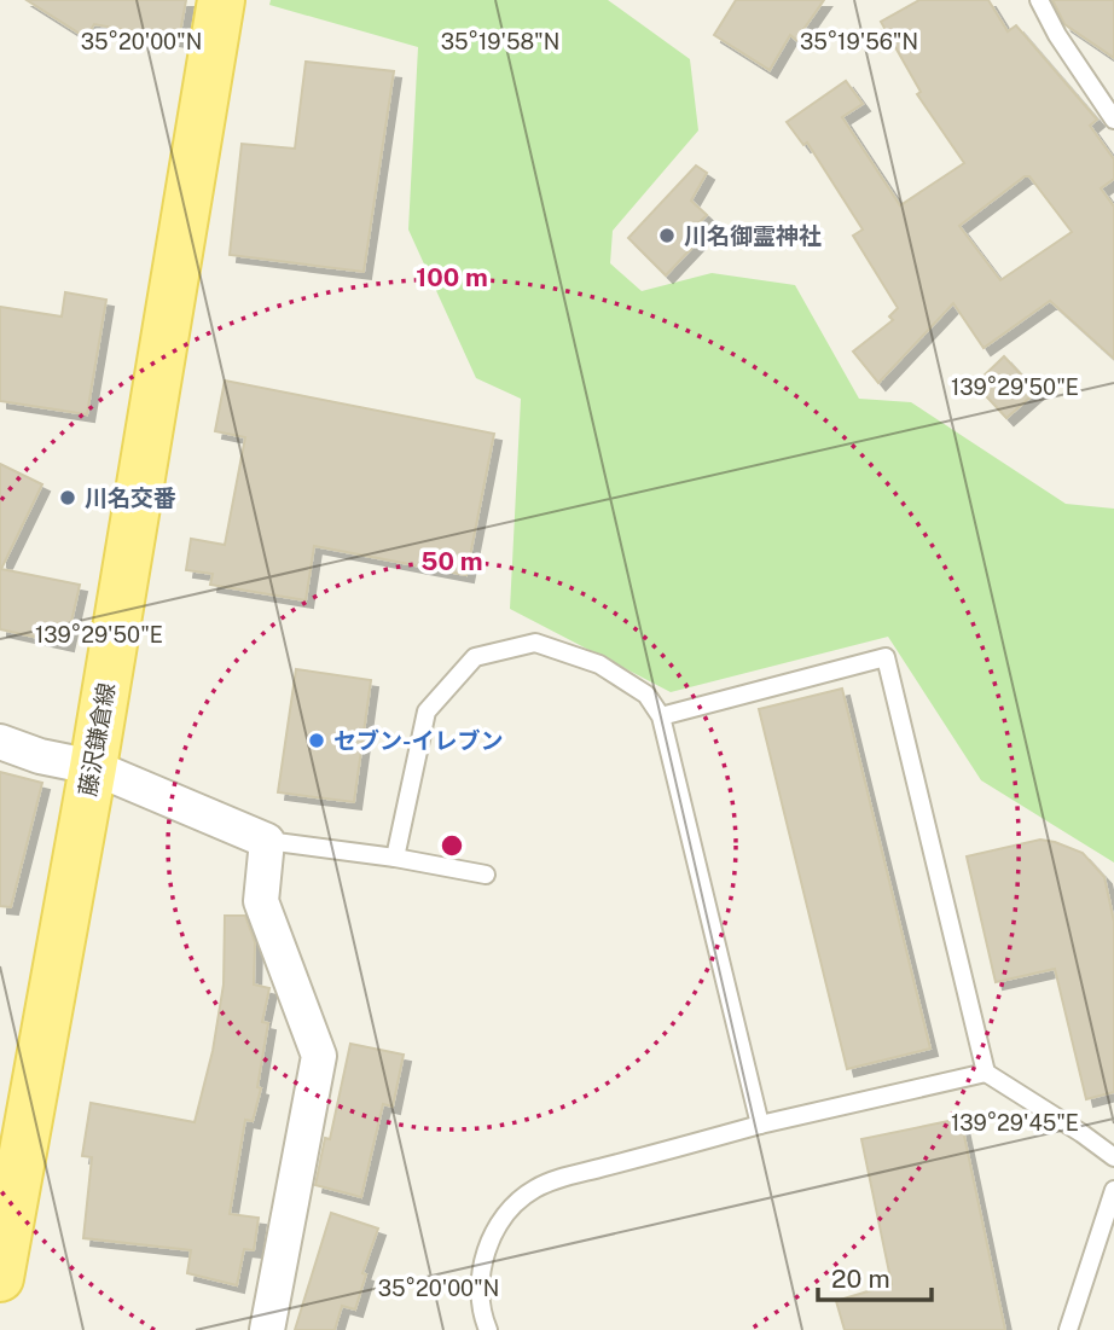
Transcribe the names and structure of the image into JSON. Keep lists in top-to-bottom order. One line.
{"streets":{"main road":["藤沢鎌倉線"]},"places":["川名御霊神社","川名交番","セブン-イレブン"],"scale_bar":"20 m","coordinates":["35°20'00\"N","35°19'58\"N","35°19'56\"N","139°29'50\"E","139°29'45\"E"],"rings":["100 m","50 m"]}
